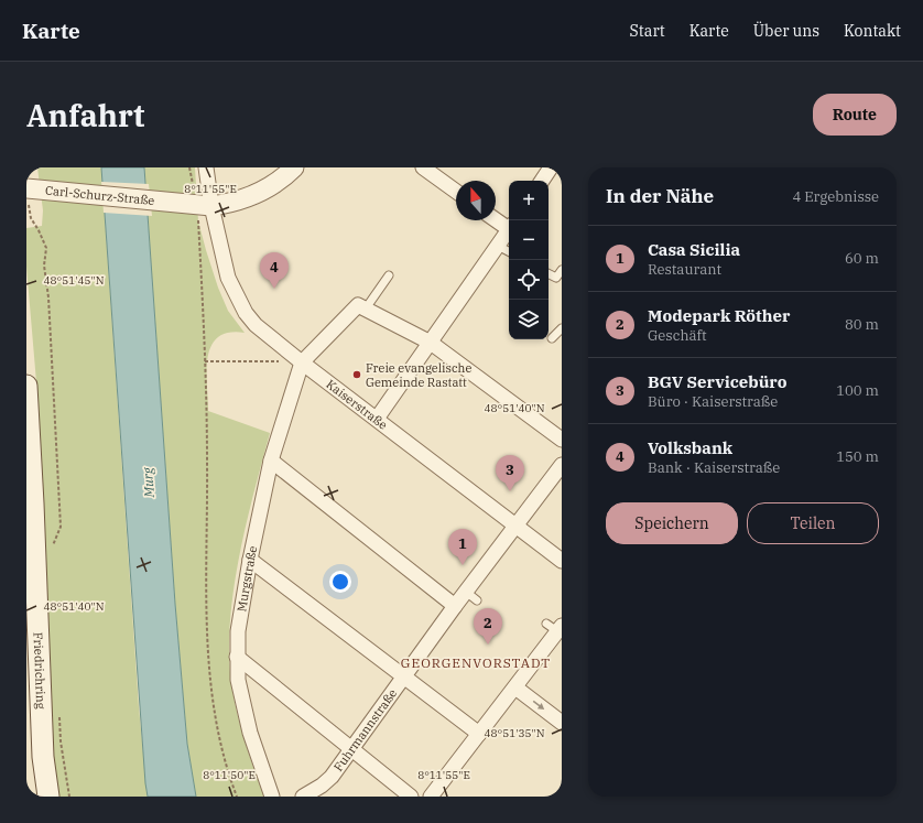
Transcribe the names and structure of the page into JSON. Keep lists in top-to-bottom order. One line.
{"streets":{"main road":["Friedrichring"],"street":["Carl-Schurz-Straße","Kaiserstraße","Murgstraße","Fuhrmannstraße"]},"crossings":[["Carl-Schurz-Straße","Kaiserstraße"],["Kaiserstraße","Murgstraße"],["Kaiserstraße","Fuhrmannstraße"]],"districts":["GEORGENVORSTADT"],"water":["Murg"],"places":["Freie evangelische Gemeinde Rastatt"],"north":"top","page":{"header":"Karte","nav":["Start","Karte","Über uns","Kontakt"],"buttons":["Route",["Speichern","Teilen"]],"title":"Anfahrt","heading":["In der Nähe","4 Ergebnisse"],"map_buttons":["+","−"],"list":[{"mark":"1","name":"Casa Sicilia","note":"Restaurant","value":"60 m"},{"mark":"2","name":"Modepark Röther","note":"Geschäft","value":"80 m"},{"mark":"3","name":"BGV Servicebüro","note":"Büro · Kaiserstraße","value":"100 m"},{"mark":"4","name":"Volksbank","note":"Bank · Kaiserstraße","value":"150 m"}],"pins":["4","3","1","2"]},"coordinates":["8°11'55\"E","48°51'45\"N","48°51'40\"N","48°51'35\"N","8°11'50\"E"]}
